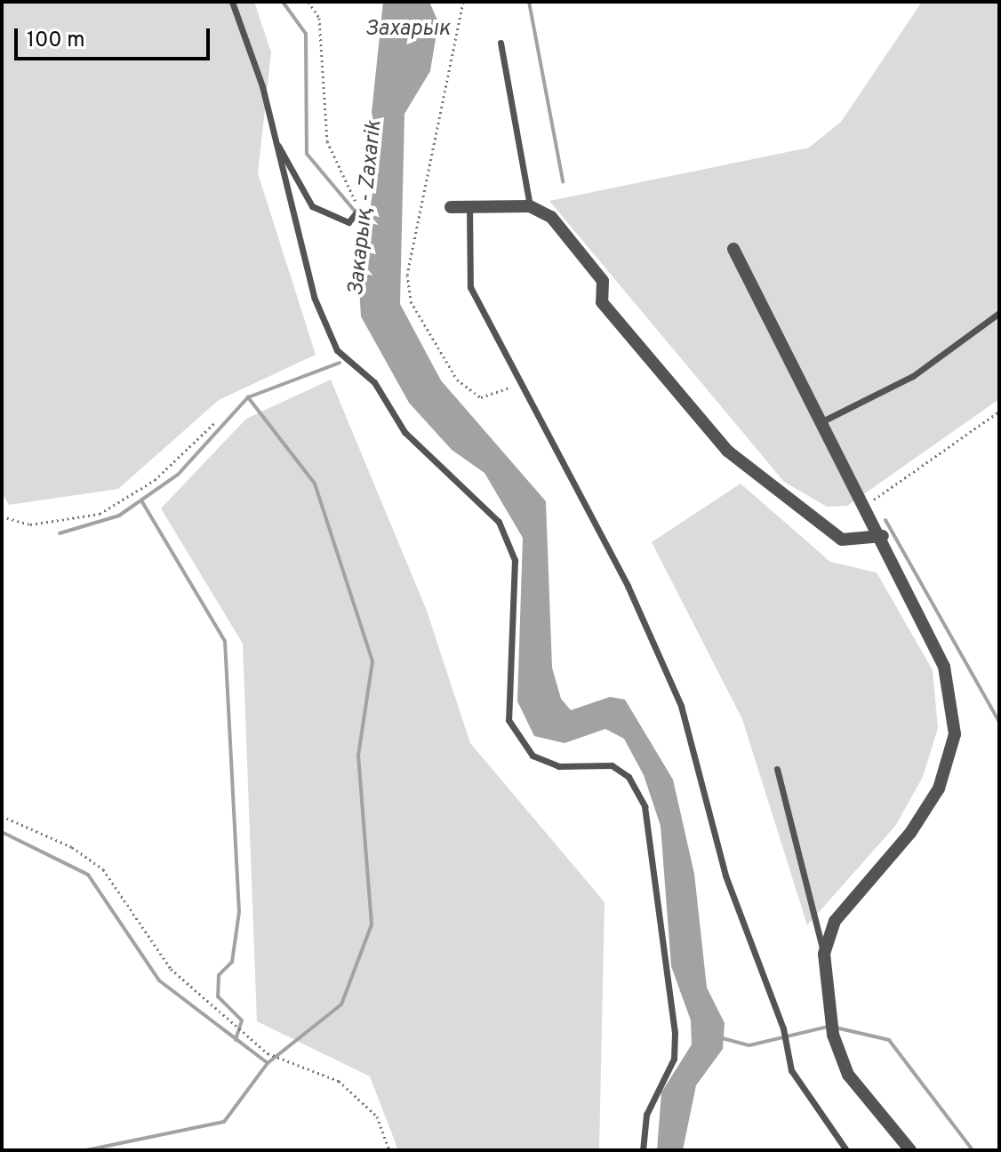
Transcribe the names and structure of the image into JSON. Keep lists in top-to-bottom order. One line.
{"water":["Захарык","Закарық - Zaxarik"],"scale_bar":"100 m"}
